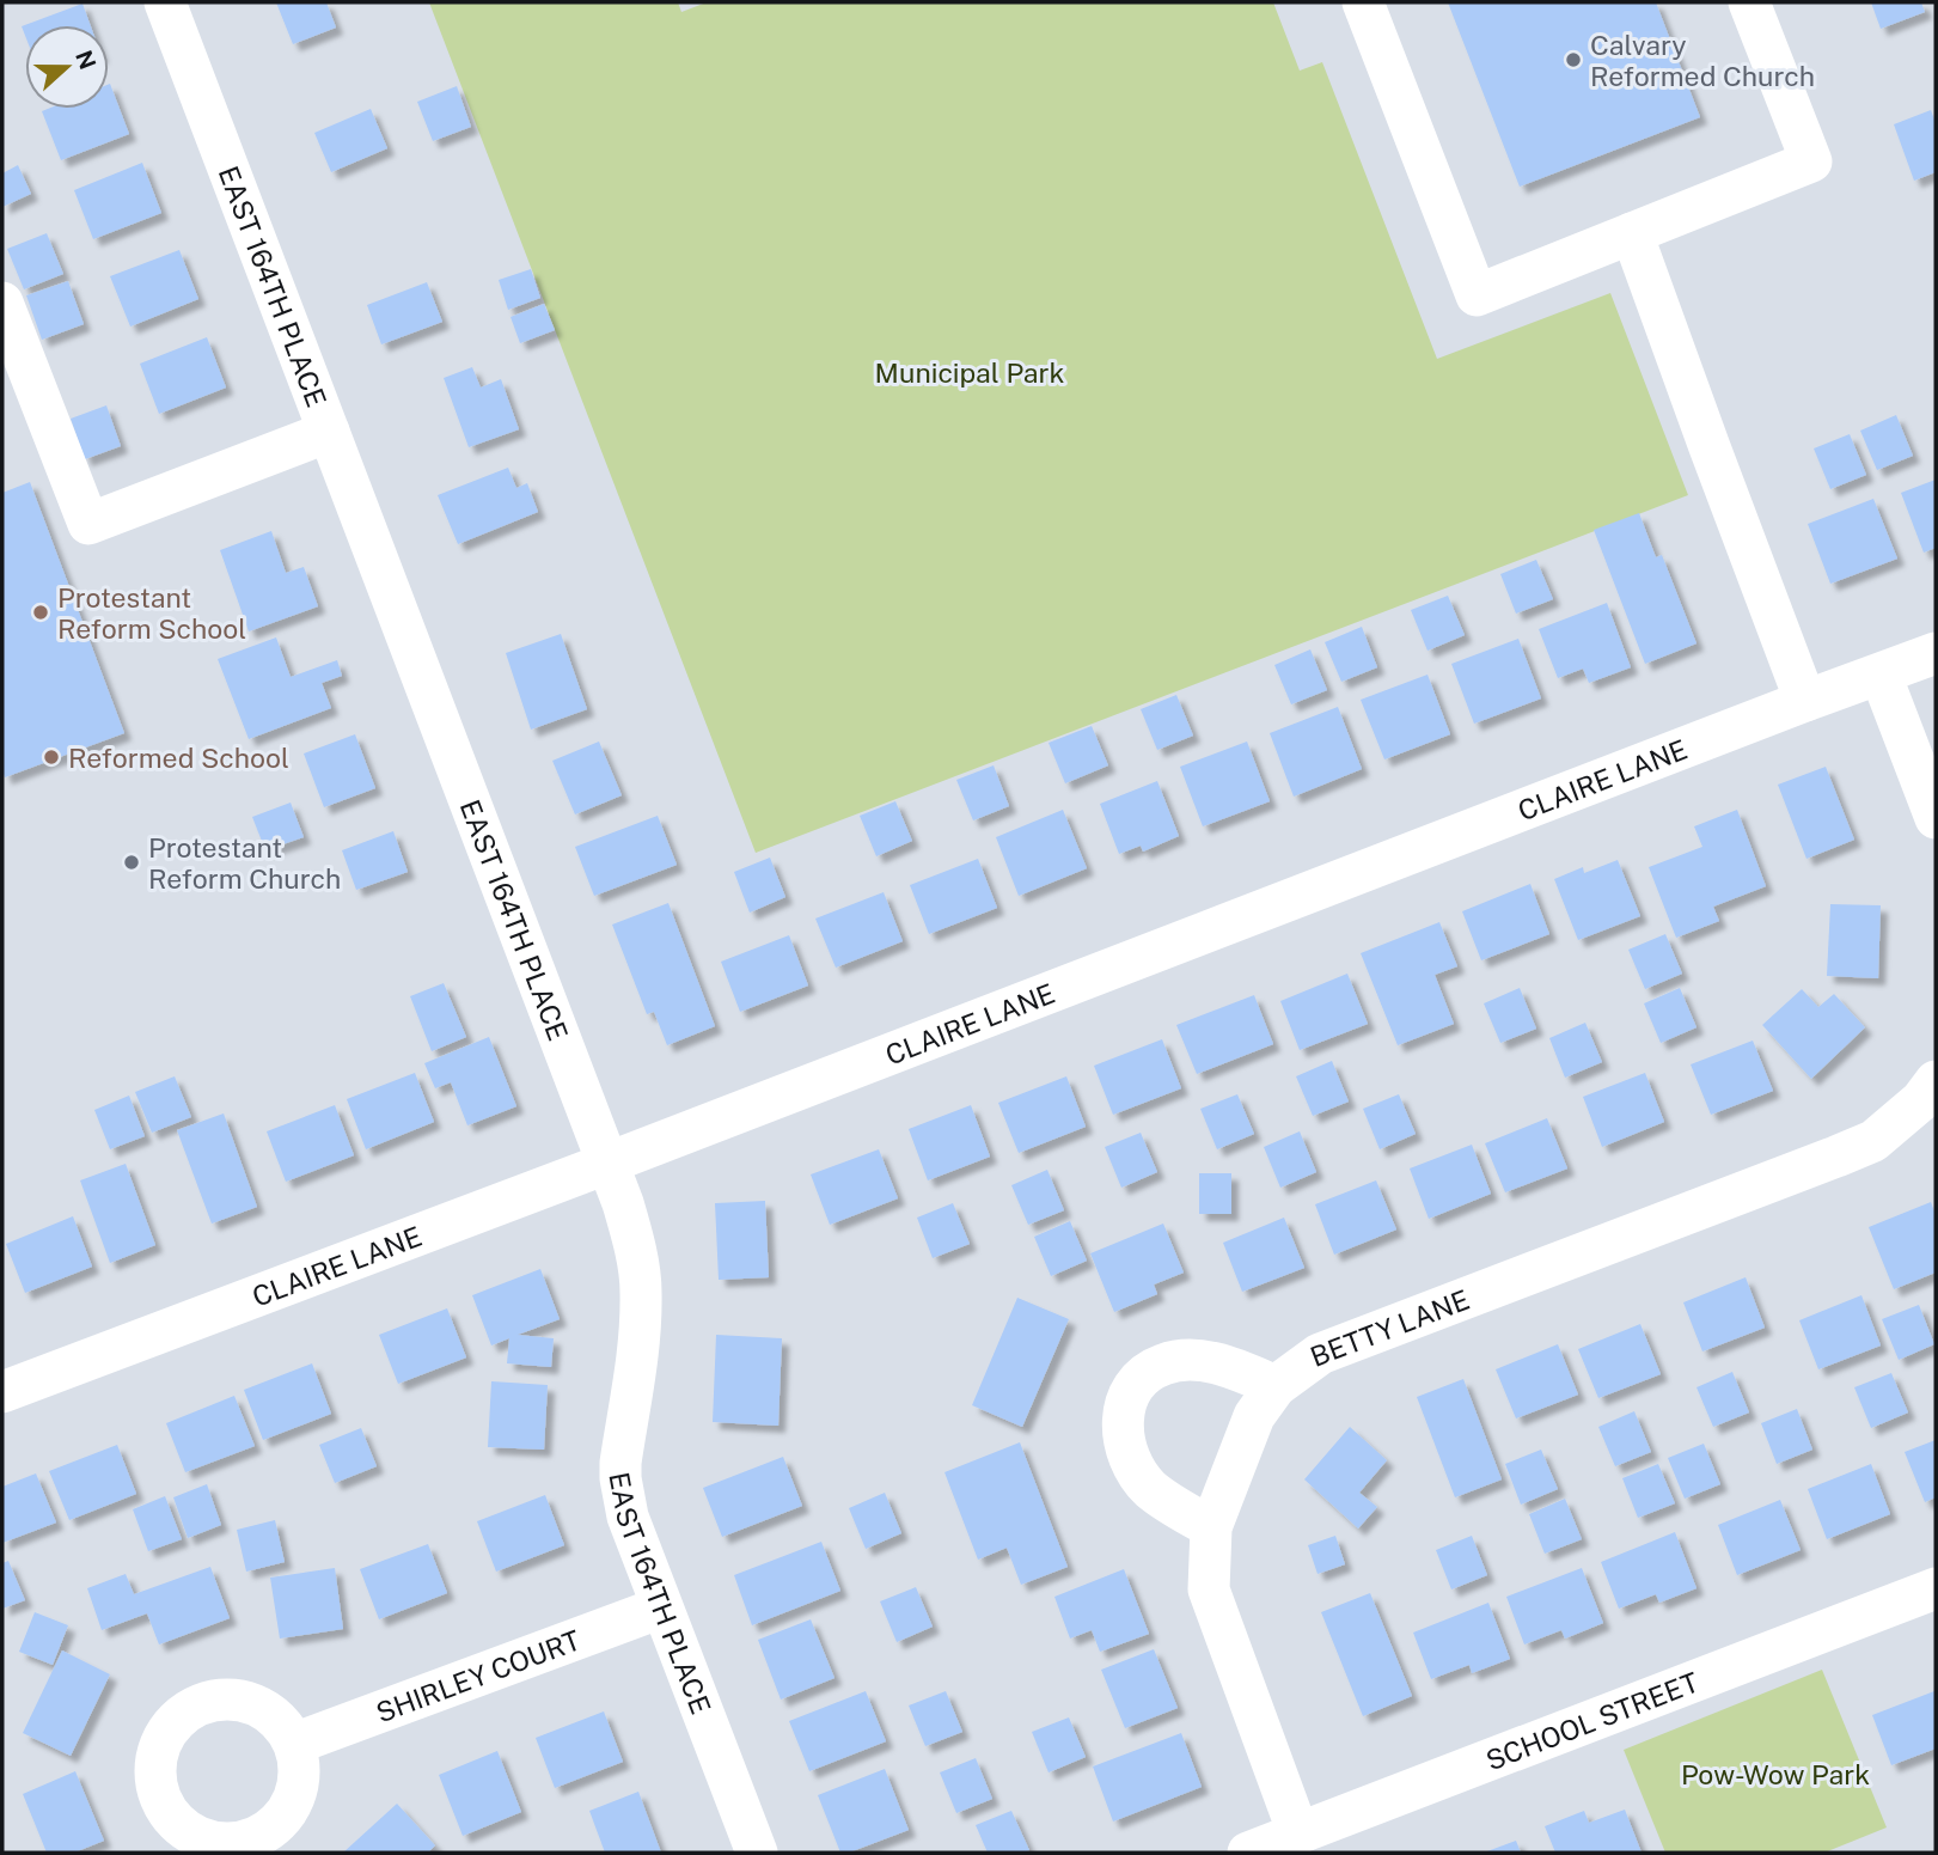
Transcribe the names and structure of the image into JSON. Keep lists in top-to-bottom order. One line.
{"streets":{"street":["EAST 164TH PLACE","CLAIRE LANE","BETTY LANE","SHIRLEY COURT","SCHOOL STREET"]},"crossings":[["EAST 164TH PLACE","CLAIRE LANE"],["EAST 164TH PLACE","SHIRLEY COURT"],["BETTY LANE","SCHOOL STREET"]],"parks":["Municipal Park","Pow-Wow Park"],"places":["Calvary Reformed Church","Protestant Reform School","Reformed School","Protestant Reform Church"],"north":"right"}
